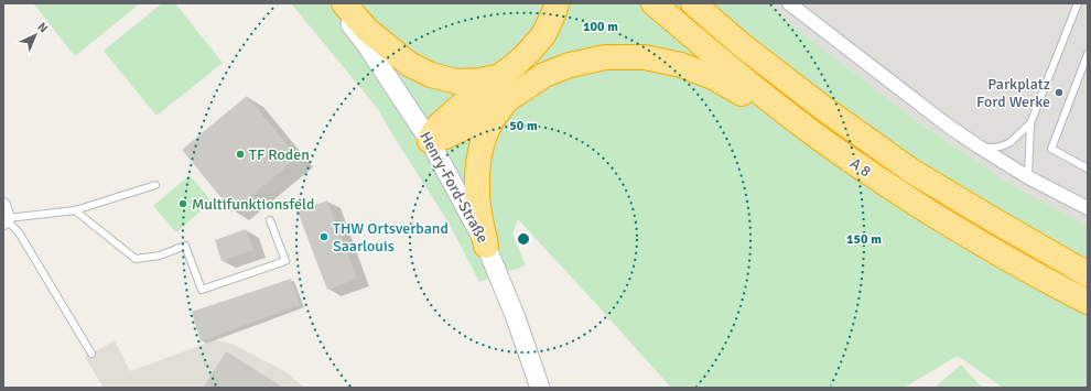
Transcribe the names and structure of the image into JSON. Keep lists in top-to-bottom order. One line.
{"streets":{"highway":["A 8"],"street":["Henry-Ford-Straße"]},"places":["Parkplatz Ford Werke","TF Roden","Multifunktionsfeld","THW Ortsverband Saarlouis"],"north":"top right","rings":["100 m","50 m","150 m"]}
